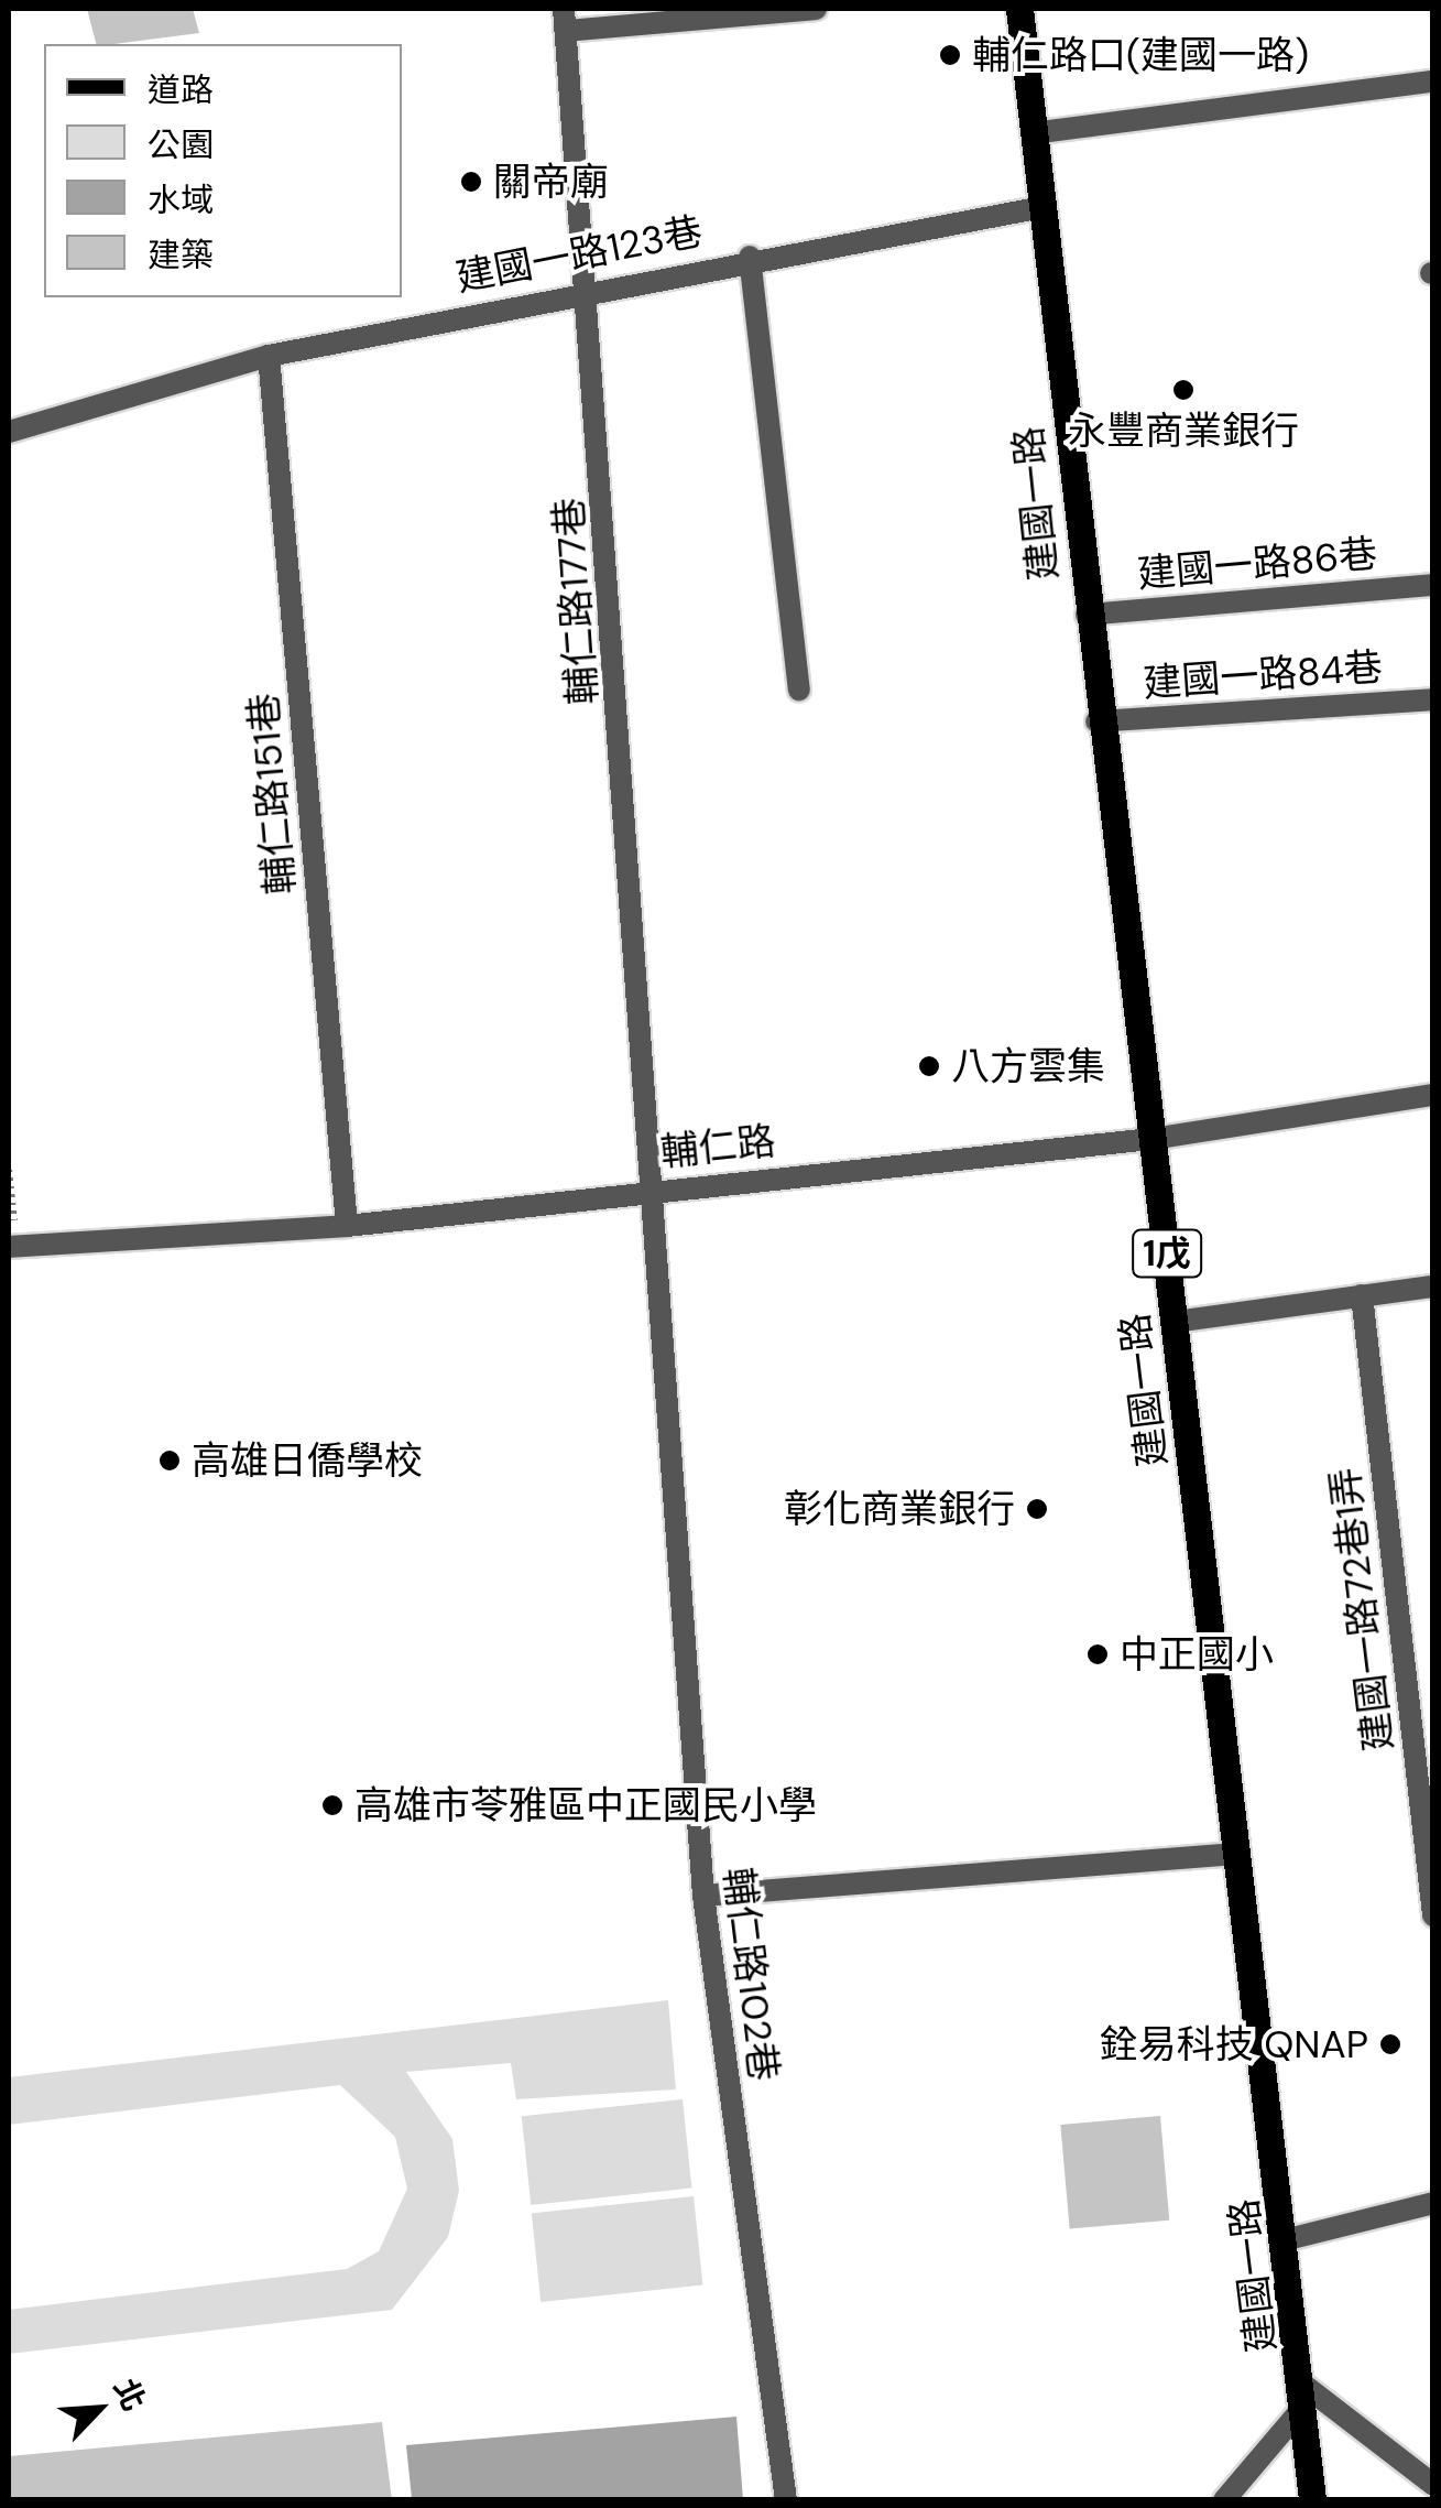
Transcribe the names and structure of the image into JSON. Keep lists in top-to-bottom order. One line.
{"streets":{"main road":["建國一路","1戊"],"street":["建國一路123巷","建國一路86巷","輔仁路177巷","建國一路84巷","輔仁路151巷","輔仁路","建國一路72巷1弄","輔仁路102巷"]},"crossings":[["建國一路123巷","建國一路"],["建國一路123巷","輔仁路177巷"],["建國一路123巷","輔仁路151巷"],["建國一路","建國一路86巷"],["建國一路","建國一路84巷"],["建國一路","輔仁路"],["輔仁路177巷","輔仁路"],["輔仁路177巷","輔仁路102巷"],["輔仁路151巷","輔仁路"],["輔仁路","輔仁路102巷"]],"places":["輔仁路口(建國一路)","關帝廟","永豐商業銀行","八方雲集","高雄日僑學校","彰化商業銀行","中正國小","高雄市苓雅區中正國民小學","銓易科技 QNAP"],"legend":["道路","公園","水域","建築"],"north":"top right"}
